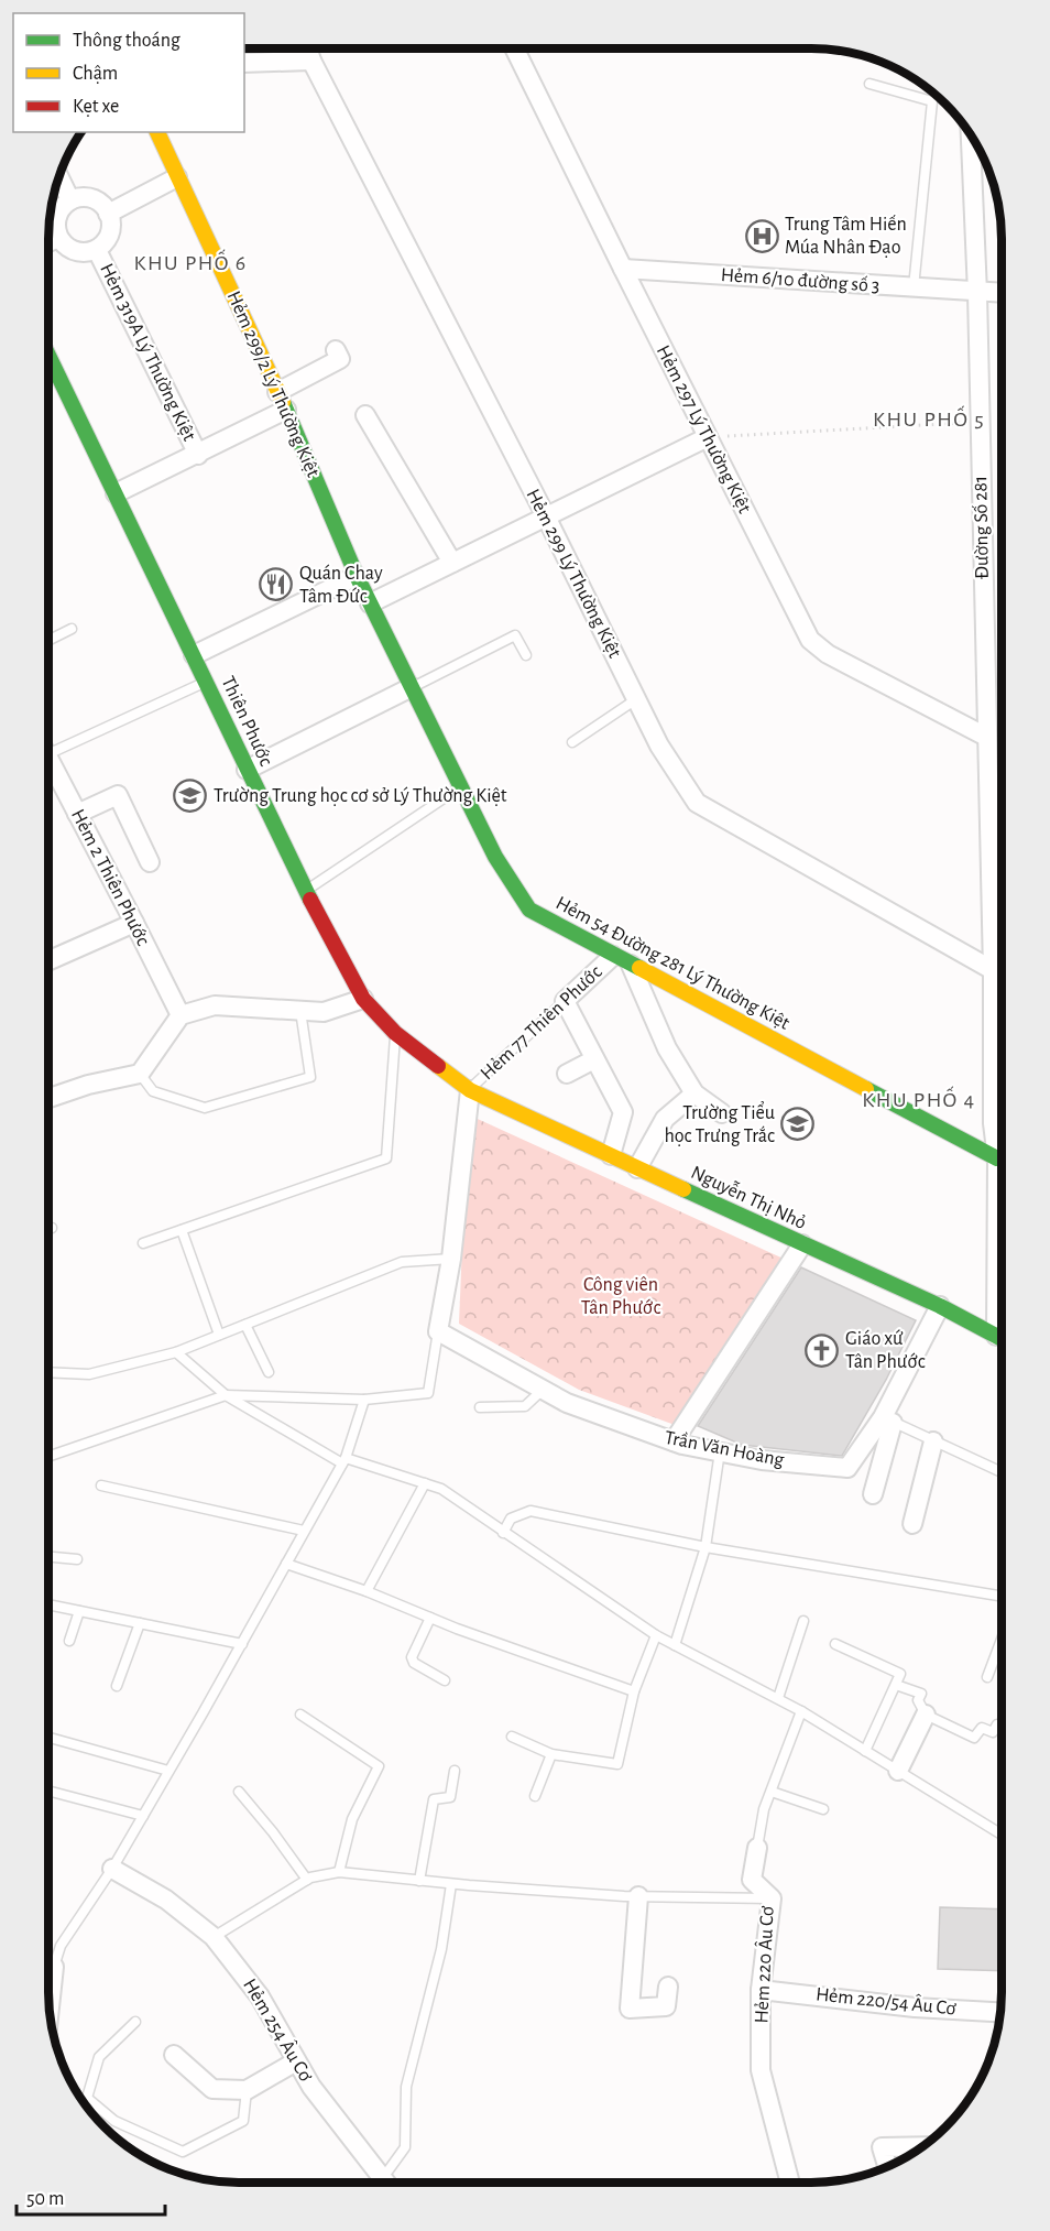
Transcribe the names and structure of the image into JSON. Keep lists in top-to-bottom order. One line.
{"streets":{"street":["Hẻm 6/10 đường số 3","Hẻm 319A Lý Thường Kiệt","Hẻm 299/2 Lý Thường Kiệt","Hẻm 297 Lý Thường Kiệt","Đường Số 281","Hẻm 299 Lý Thường Kiệt","Thiên Phước","Hẻm 2 Thiên Phước","Hẻm 54 Đường 281 Lý Thường Kiệt","Hẻm 77 Thiên Phước","Nguyễn Thị Nhỏ","Trần Văn Hoàng","Hẻm 220 Âu Cơ","Hẻm 220/54 Âu Cơ","Hẻm 254 Âu Cơ"]},"crossings":[["Hẻm 6/10 đường số 3","Hẻm 297 Lý Thường Kiệt"],["Hẻm 6/10 đường số 3","Đường Số 281"],["Hẻm 299/2 Lý Thường Kiệt","Hẻm 54 Đường 281 Lý Thường Kiệt"],["Hẻm 297 Lý Thường Kiệt","Đường Số 281"],["Đường Số 281","Hẻm 299 Lý Thường Kiệt"],["Đường Số 281","Hẻm 54 Đường 281 Lý Thường Kiệt"],["Thiên Phước","Hẻm 77 Thiên Phước"],["Thiên Phước","Nguyễn Thị Nhỏ"],["Hẻm 54 Đường 281 Lý Thường Kiệt","Hẻm 77 Thiên Phước"],["Hẻm 77 Thiên Phước","Nguyễn Thị Nhỏ"],["Nguyễn Thị Nhỏ","Trần Văn Hoàng"],["Hẻm 220 Âu Cơ","Hẻm 220/54 Âu Cơ"]],"districts":["KHU PHỐ 6","KHU PHỐ 5","KHU PHỐ 4"],"parks":["Công viên Tân Phước"],"places":{"hospital":["Trung Tâm Hiến Múa Nhân Đạo"],"restaurant":["Quán Chay Tâm Đức"],"school or university":["Trường Trung học cơ sở Lý Thường Kiệt","Trường Tiểu học Trưng Trắc"],"church":["Giáo xứ Tân Phước"]},"legend":["Thông thoáng","Chậm","Kẹt xe"],"scale_bar":"50 m"}
